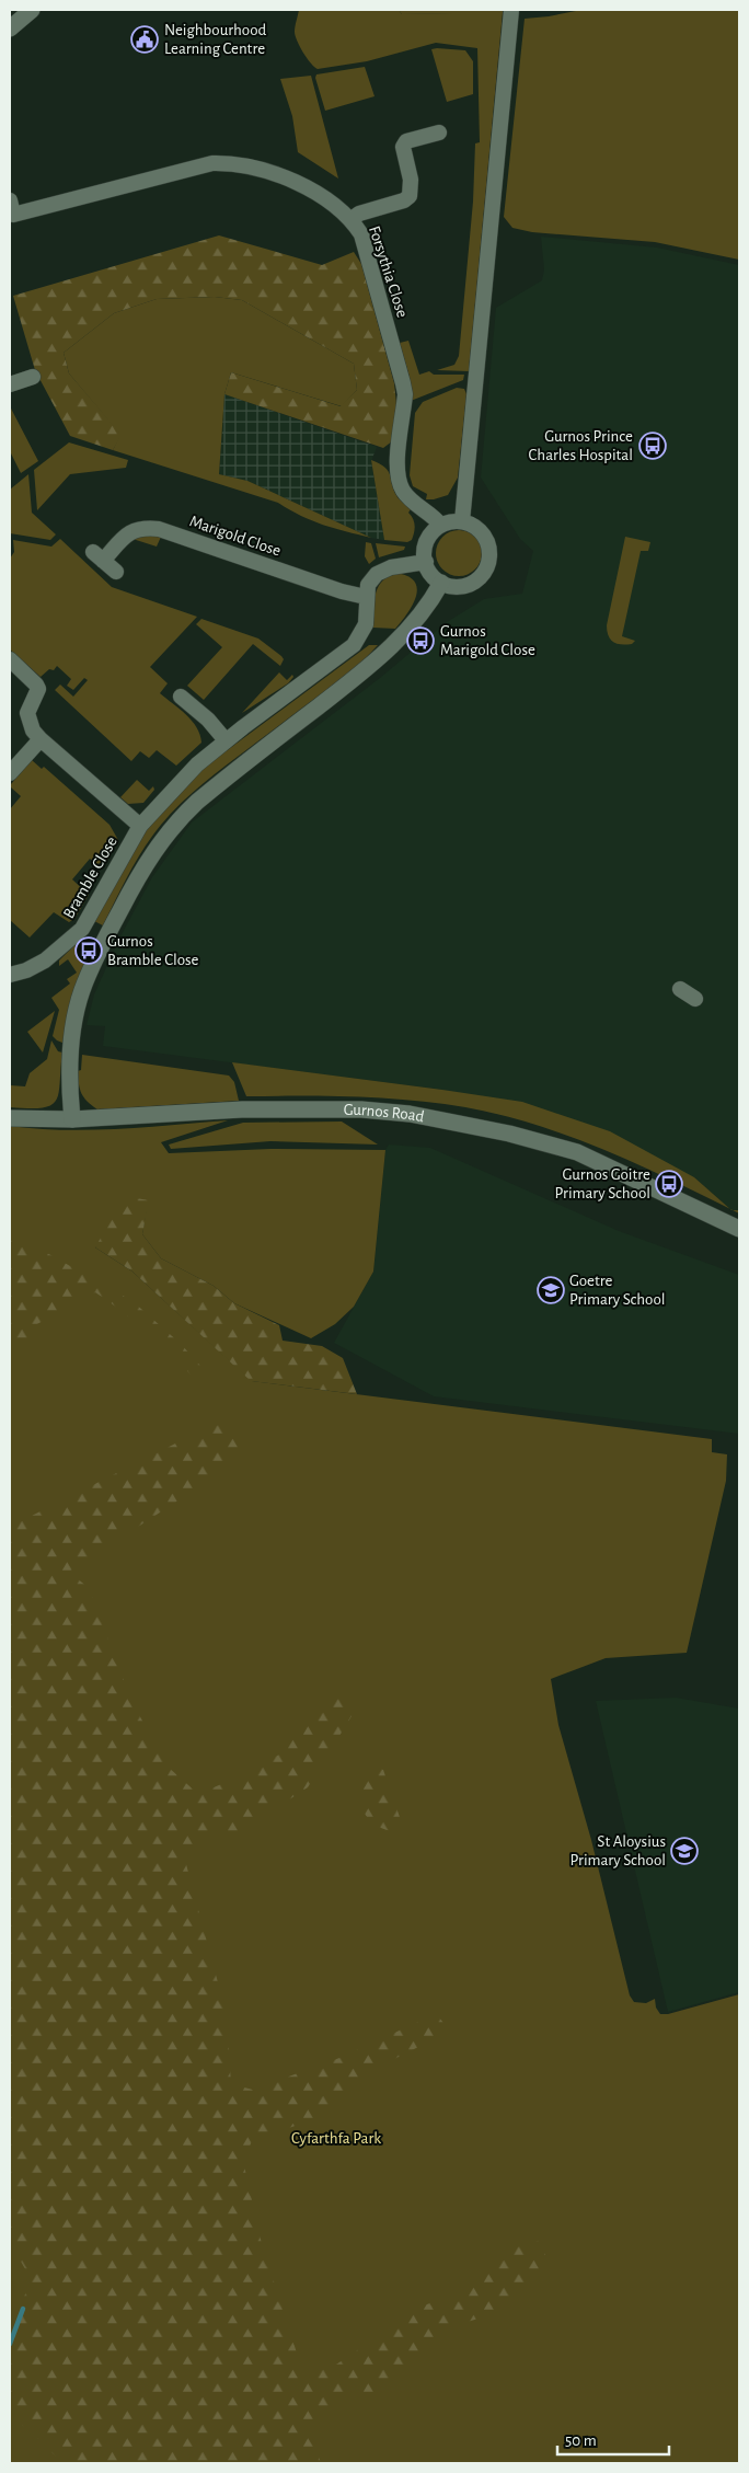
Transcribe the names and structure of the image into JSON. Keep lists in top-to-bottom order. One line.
{"streets":{"street":["Forsythia Close","Marigold Close","Bramble Close","Gurnos Road"]},"crossings":[["Marigold Close","Bramble Close"]],"parks":["Cyfarthfa Park"],"places":{"public building":["Neighbourhood Learning Centre"],"bus stop":["Gurnos Prince Charles Hospital","Gurnos Marigold Close","Gurnos Bramble Close","Gurnos Goitre Primary School"],"school or university":["Goetre Primary School","St Aloysius Primary School"]},"scale_bar":"50 m"}
